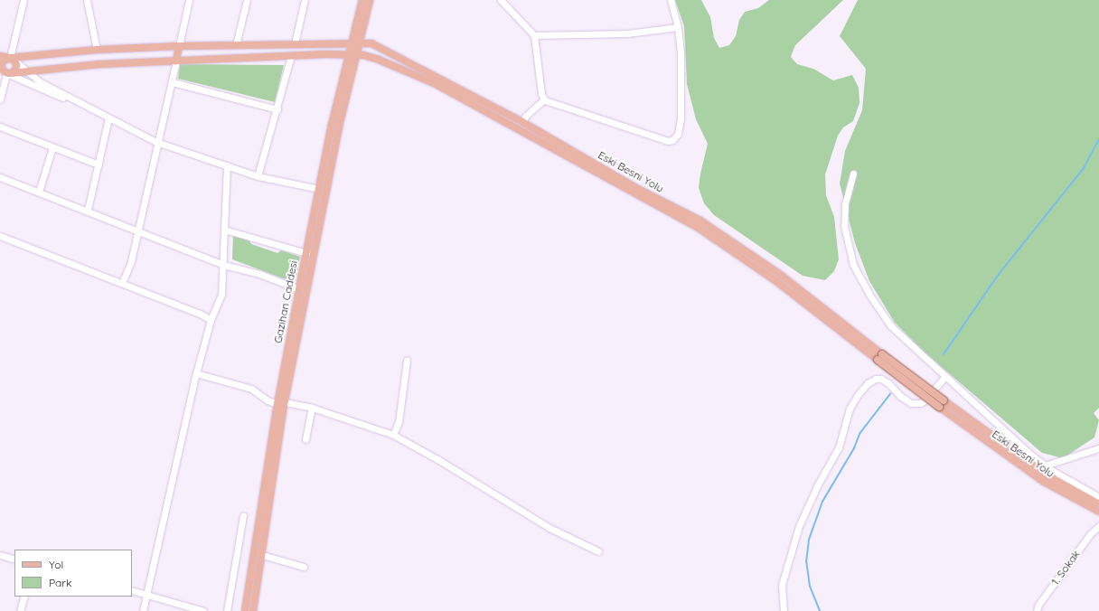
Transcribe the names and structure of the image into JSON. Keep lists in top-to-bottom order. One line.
{"streets":{"main road":["Eski Besni Yolu","Gazihan Caddesi"],"street":["1. Sokak"]},"crossings":[["Eski Besni Yolu","Gazihan Caddesi"]],"legend":["Yol","Park"]}
